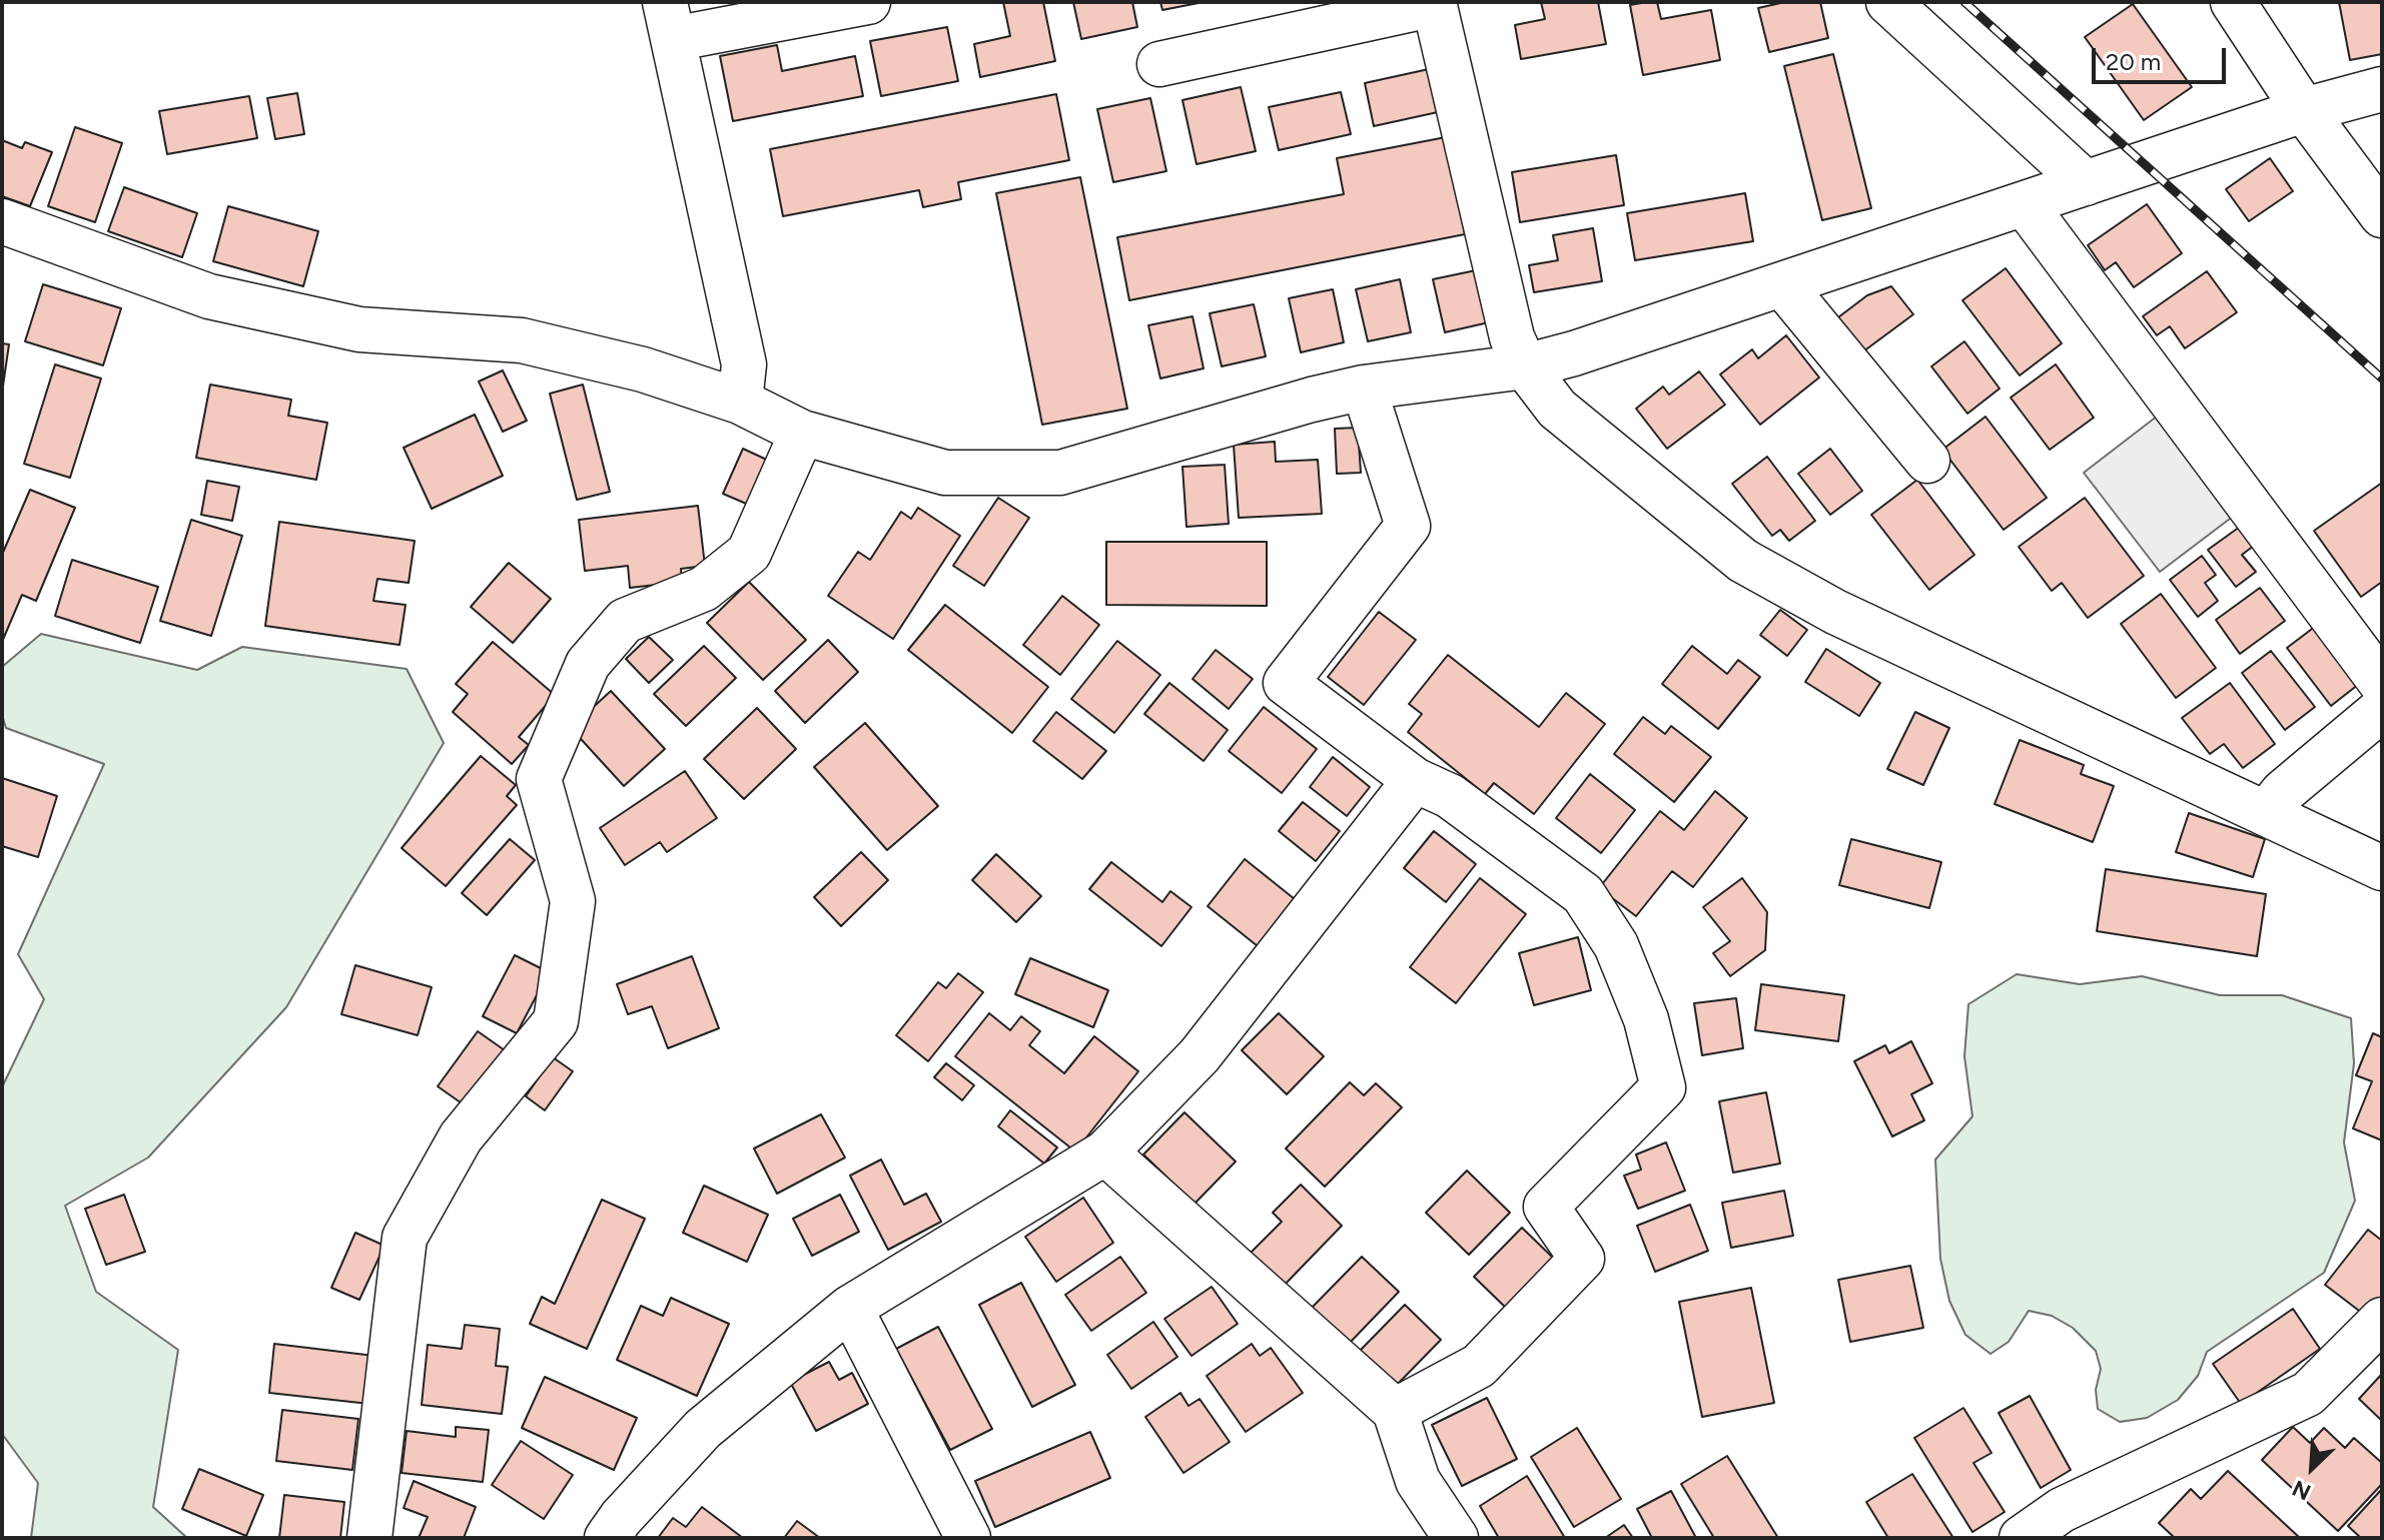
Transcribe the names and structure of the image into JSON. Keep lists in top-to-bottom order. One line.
{"scale_bar":"20 m","north":"bottom left"}
